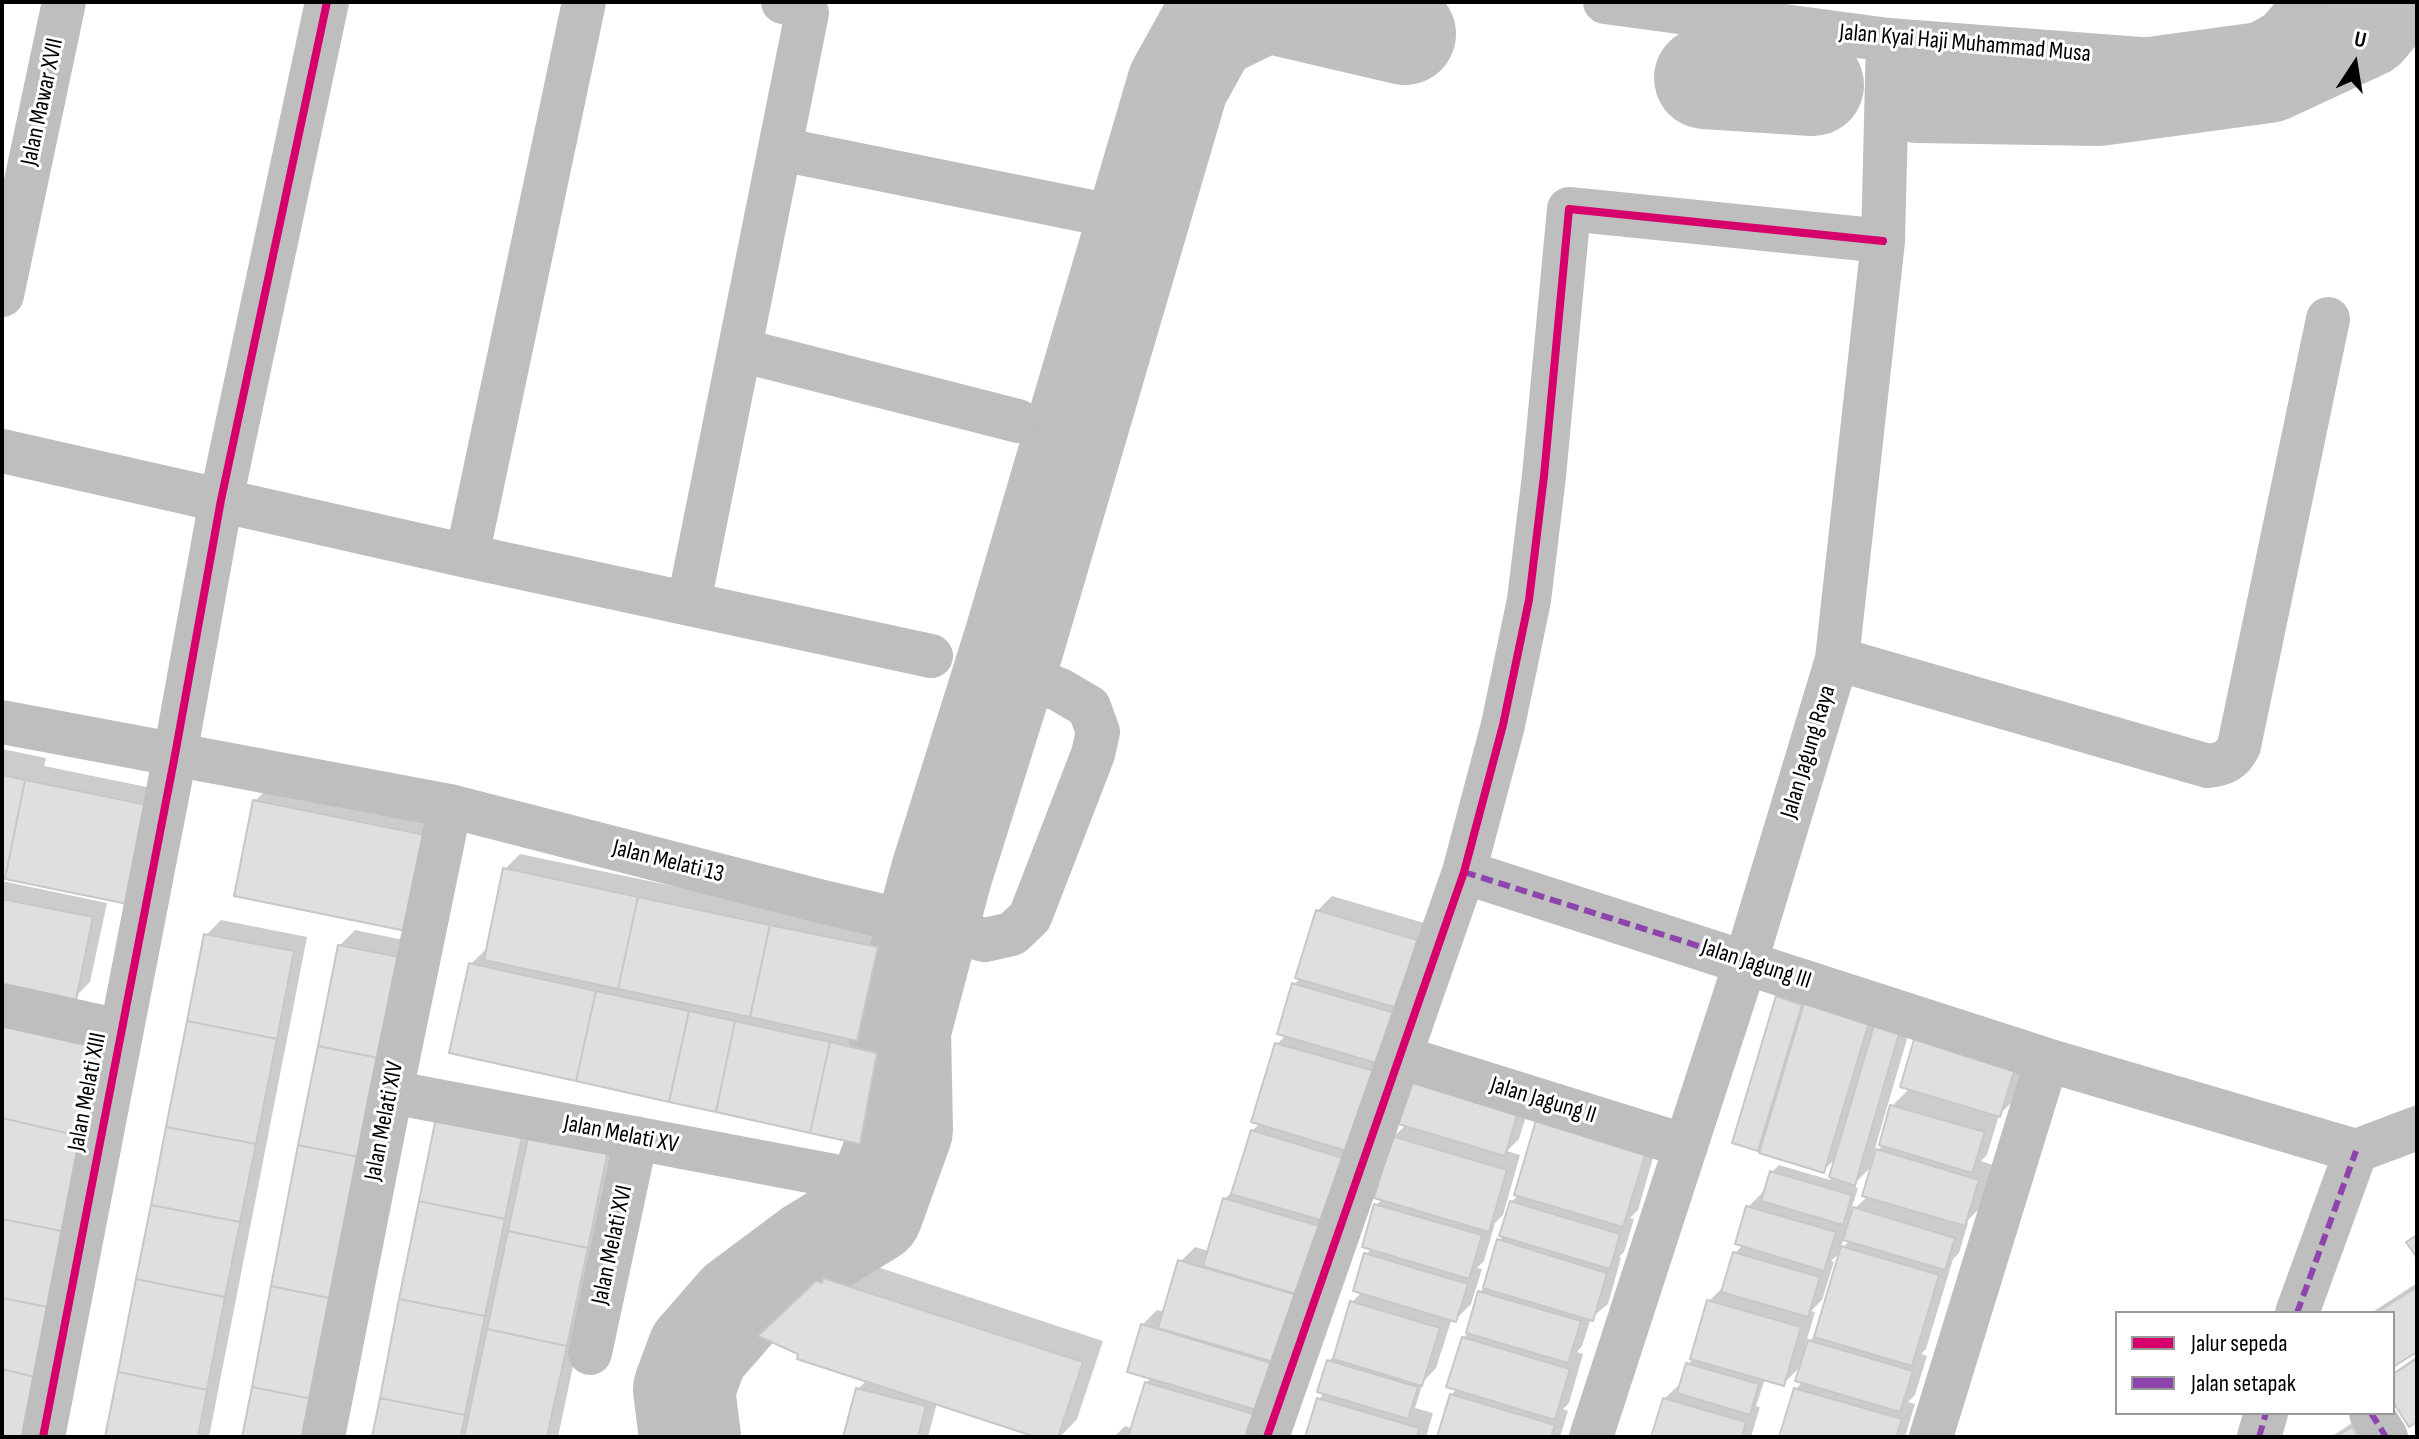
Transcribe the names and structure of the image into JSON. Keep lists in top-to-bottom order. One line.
{"streets":{"street":["Jalan Kyai Haji Muhammad Musa","Jalan Mawar XVII","Jalan Jagung Raya","Jalan Melati 13","Jalan Jagung III","Jalan Melati XIII","Jalan Jagung II","Jalan Melati XIV","Jalan Melati XV","Jalan Melati XVI"]},"crossings":[["Jalan Kyai Haji Muhammad Musa","Jalan Jagung Raya"],["Jalan Jagung Raya","Jalan Jagung III"],["Jalan Jagung Raya","Jalan Jagung II"],["Jalan Melati 13","Jalan Melati XIII"],["Jalan Melati 13","Jalan Melati XIV"],["Jalan Melati XIV","Jalan Melati XV"],["Jalan Melati XV","Jalan Melati XVI"]],"legend":["Jalur sepeda","Jalan setapak"],"north":"top"}
